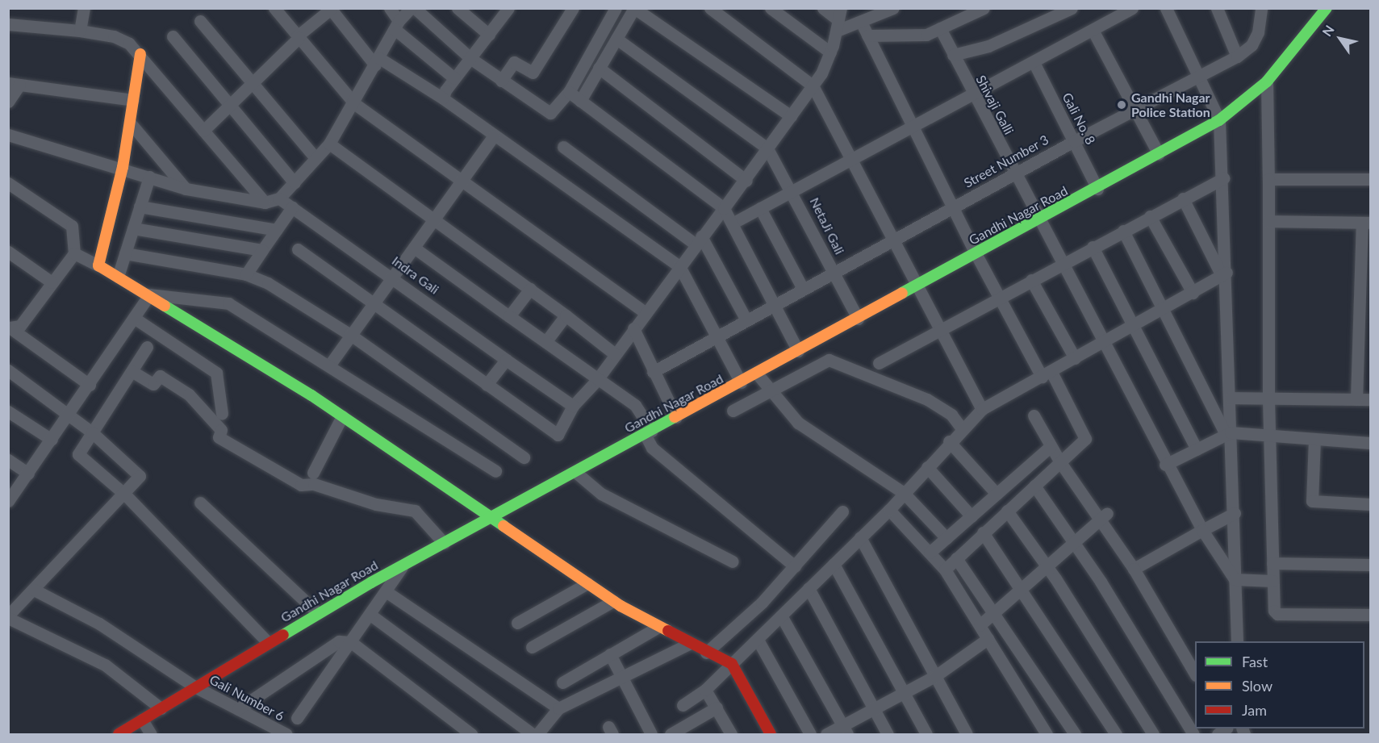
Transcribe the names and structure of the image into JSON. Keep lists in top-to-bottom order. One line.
{"streets":{"street":["Shivaji Galli","Gali No. 8","Street Number 3","Gandhi Nagar Road","NetaJi Gali","Indra Gali","Gali Number 6"]},"crossings":[["Shivaji Galli","Street Number 3"],["Shivaji Galli","Gandhi Nagar Road"],["Gali No. 8","Street Number 3"],["Gali No. 8","Gandhi Nagar Road"],["Street Number 3","NetaJi Gali"],["Gandhi Nagar Road","NetaJi Gali"],["Gandhi Nagar Road","Gali Number 6"]],"places":["Gandhi Nagar Police Station"],"legend":["Fast","Slow","Jam"],"north":"top left"}
